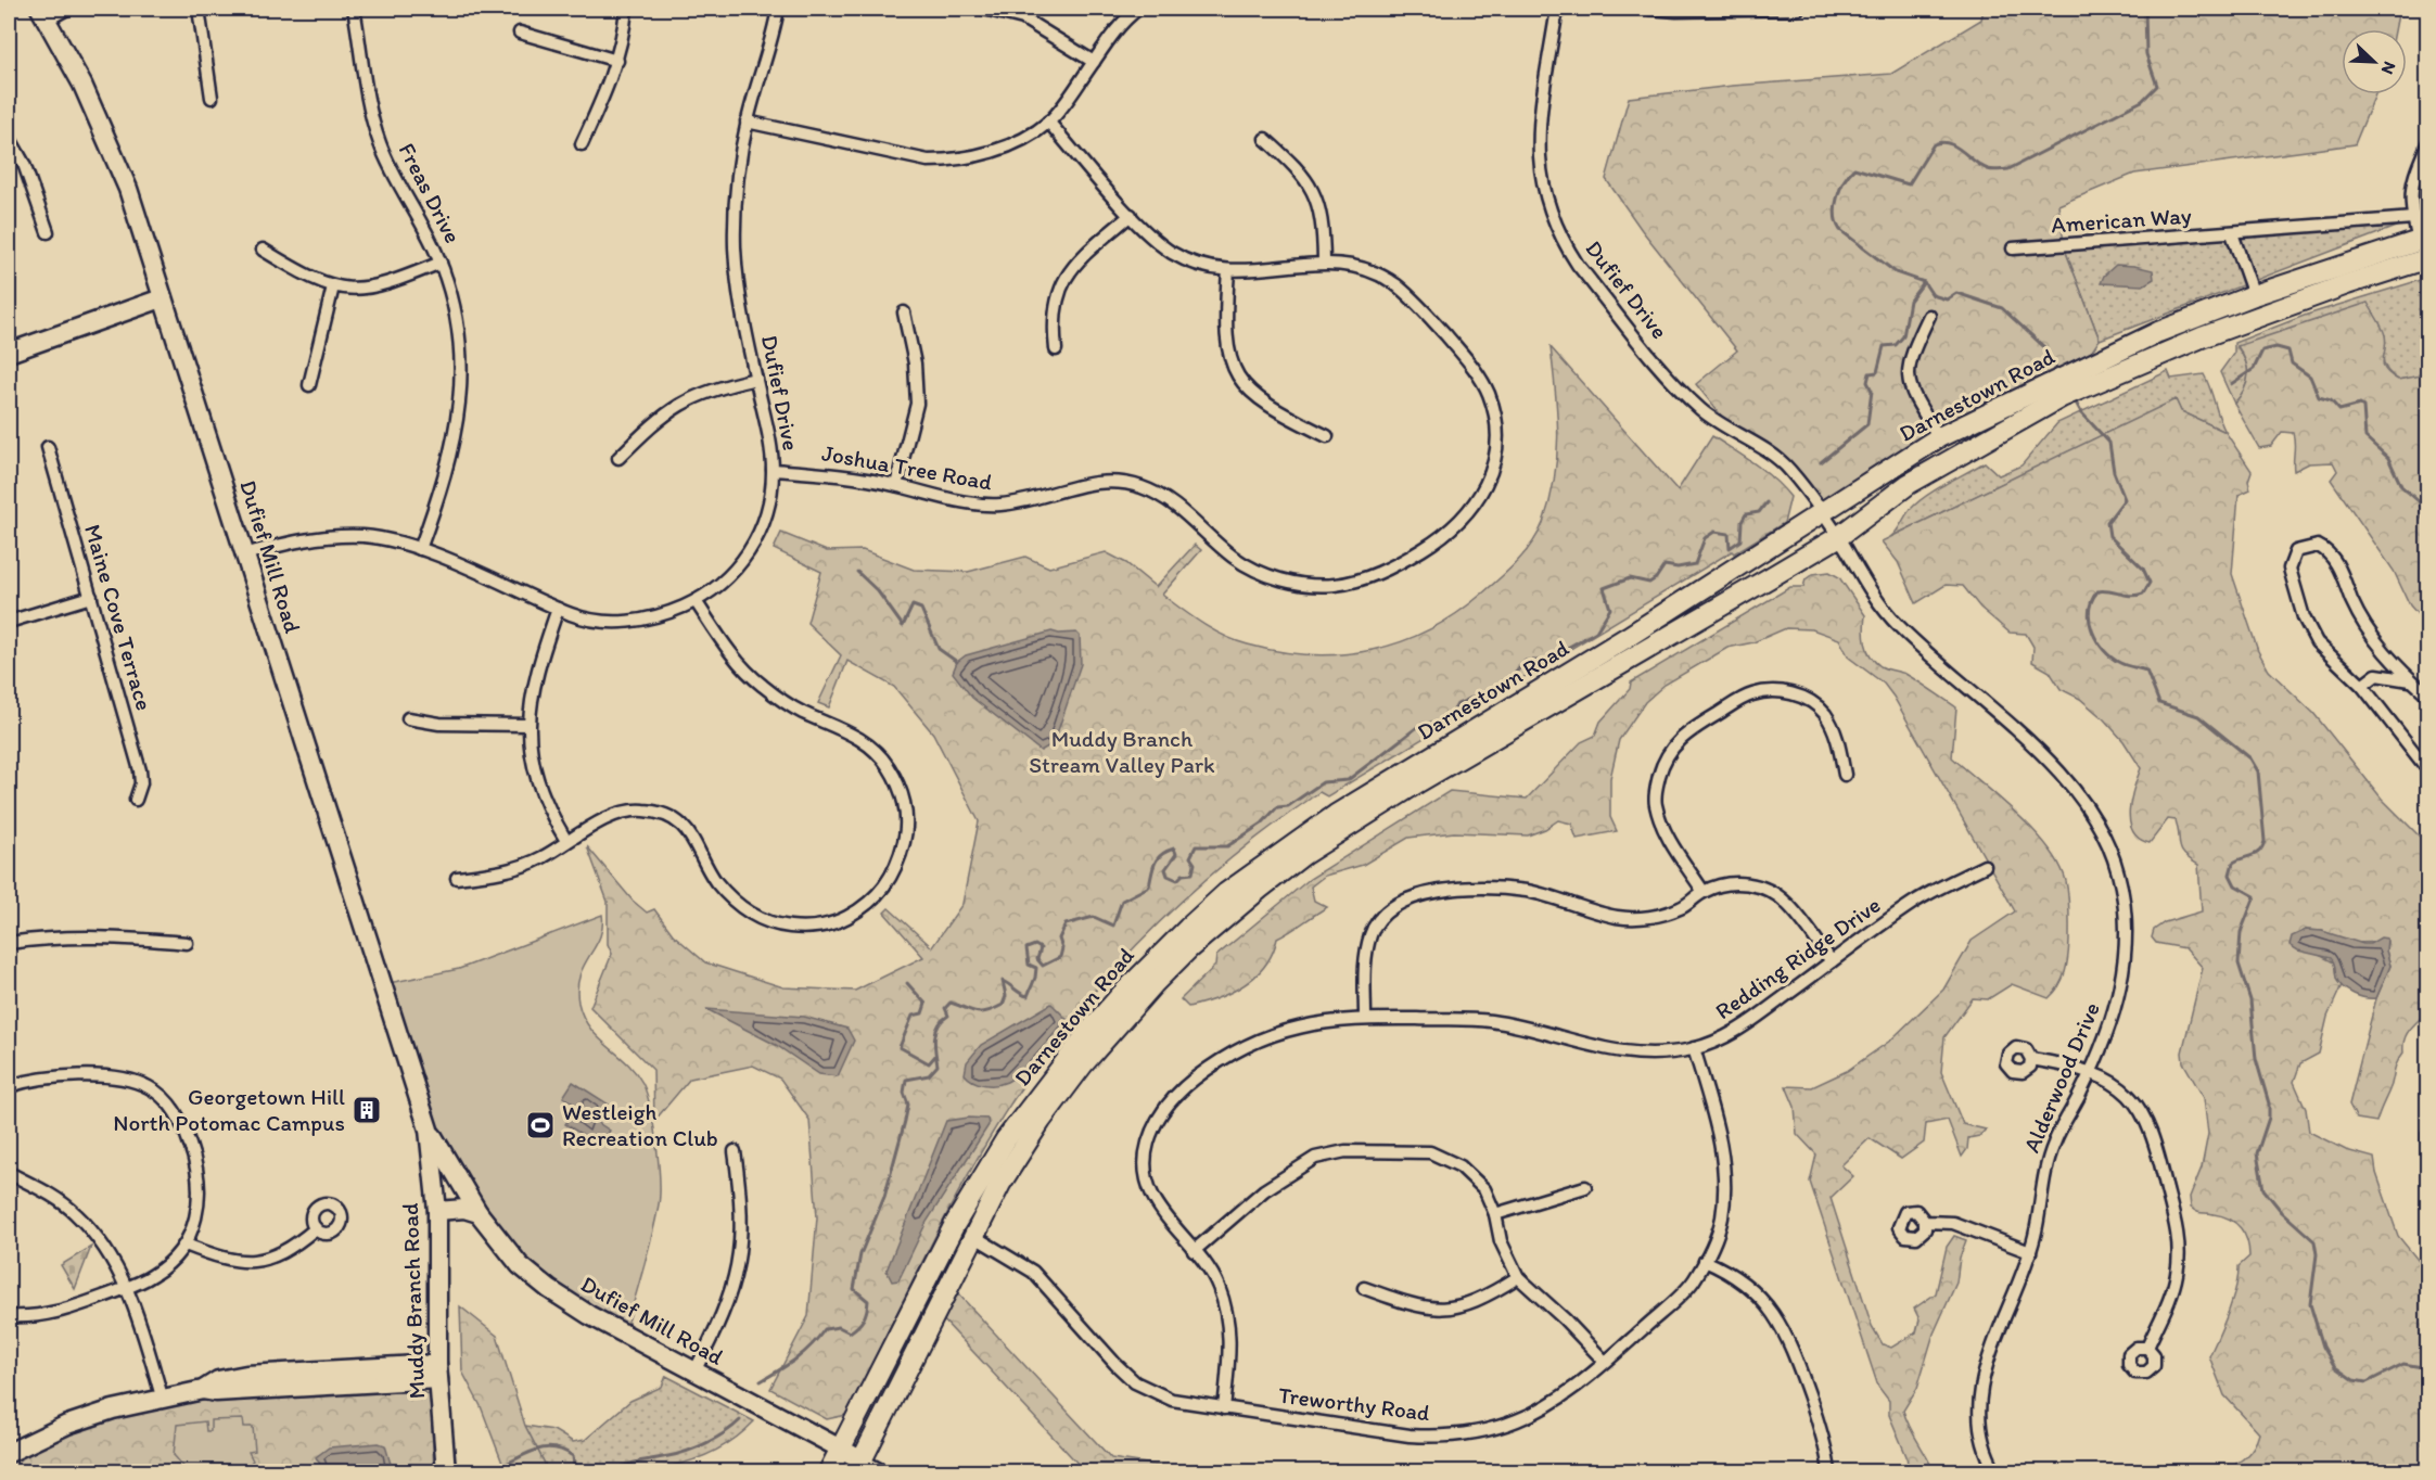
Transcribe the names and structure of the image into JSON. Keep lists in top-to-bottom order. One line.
{"streets":{"main road":["Darnestown Road","Dufief Mill Road","Muddy Branch Road"],"street":["Freas Drive","American Way","Dufief Drive","Joshua Tree Road","Maine Cove Terrace","Redding Ridge Drive","Alderwood Drive","Treworthy Road"]},"crossings":[["Freas Drive","Dufief Drive"],["Dufief Drive","Darnestown Road"],["Dufief Drive","Joshua Tree Road"],["Dufief Drive","Dufief Mill Road"],["Dufief Drive","Alderwood Drive"],["Darnestown Road","Dufief Mill Road"],["Darnestown Road","Alderwood Drive"],["Darnestown Road","Treworthy Road"],["Dufief Mill Road","Muddy Branch Road"],["Redding Ridge Drive","Treworthy Road"]],"parks":["Muddy Branch Stream Valley Park"],"places":{"building":["Georgetown Hill North Potomac Campus"],"sports":["Westleigh Recreation Club"]},"north":"bottom right"}
